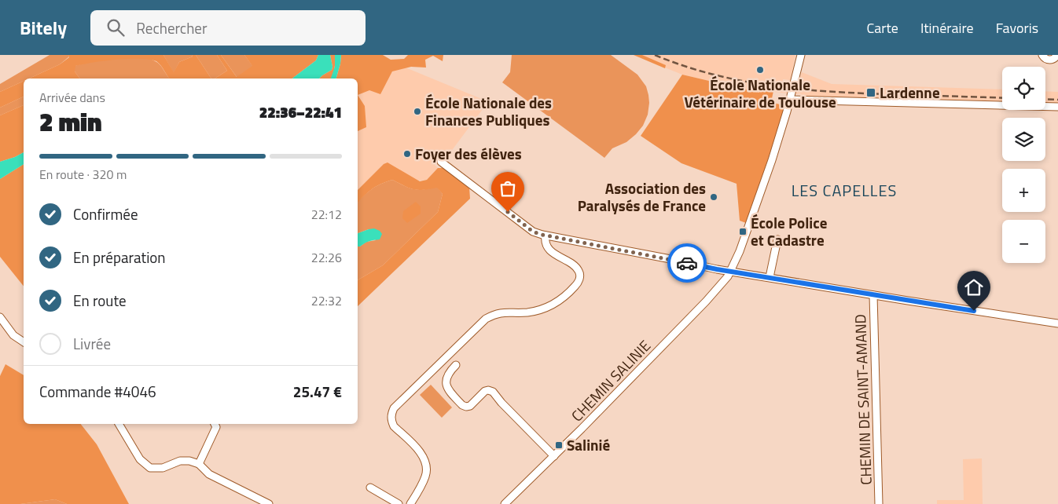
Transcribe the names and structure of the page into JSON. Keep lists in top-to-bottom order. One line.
{"streets":{"street":["CHEMIN SALINIE","CHEMIN DE SAINT-AMAND"]},"districts":["LES CAPELLES"],"places":{"other":["École Nationale Vétérinaire de Toulouse","École Nationale des Finances Publiques","Foyer des élèves","Association des Paralysés de France"],"transit":["Lardenne","École Police et Cadastre","Salinié"]},"page":{"header":"Bitely","search":"Rechercher","nav":["Carte","Itinéraire","Favoris"],"map_buttons":["+","−"],"heading":["2 min","Arrivée dans","22:36–22:41"],"panel":["Commande #4046","25.47 €"],"bar":"En route · 320 m","list":[["Confirmée","22:12"],["En préparation","22:26"],["En route","22:32"],"Livrée"]}}
